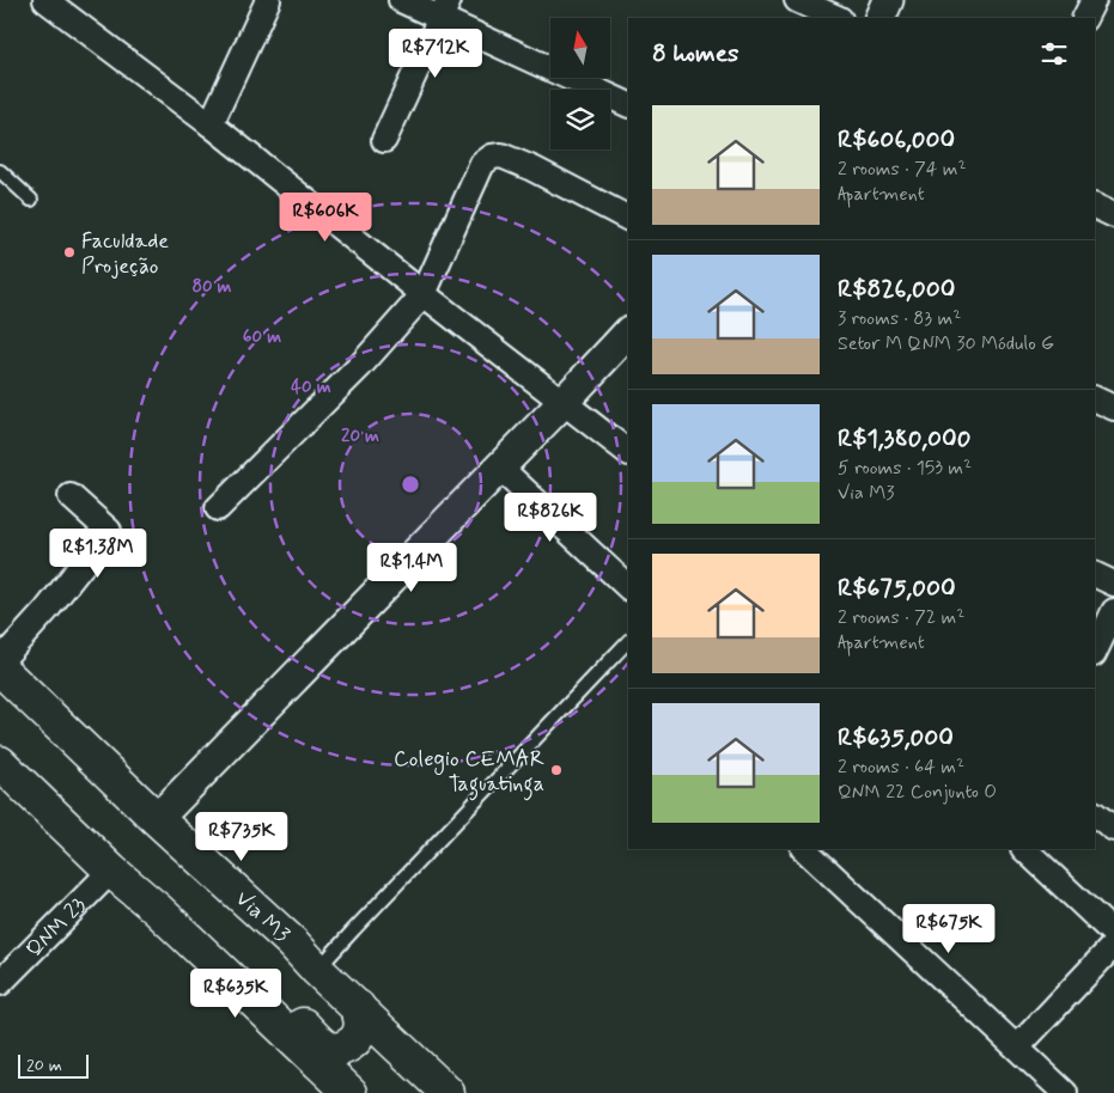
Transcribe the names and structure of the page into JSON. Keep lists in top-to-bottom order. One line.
{"streets":{"main road":["Via M3"],"street":["QNM 23"]},"places":["Faculdade Projeção","Colegio CEMAR Taguatinga"],"scale_bar":"20 m","north":"top","page":{"heading":"8 homes","price":["R$712K","R$606K","R$826K","R$1.38M","R$1.4M","R$735K","R$675K","R$635K"],"list":[{"name":"R$606,000","note":"2 rooms · 74 m² · Apartment"},{"name":"R$826,000","note":"3 rooms · 83 m² · Setor M QNM 30 Módulo G"},{"name":"R$1,380,000","note":"5 rooms · 153 m² · Via M3"},{"name":"R$675,000","note":"2 rooms · 72 m² · Apartment"},{"name":"R$635,000","note":"2 rooms · 64 m² · QNM 22 Conjunto O"}],"scale":"20 m"},"rings":["80 m","60 m","40 m","20 m"]}
